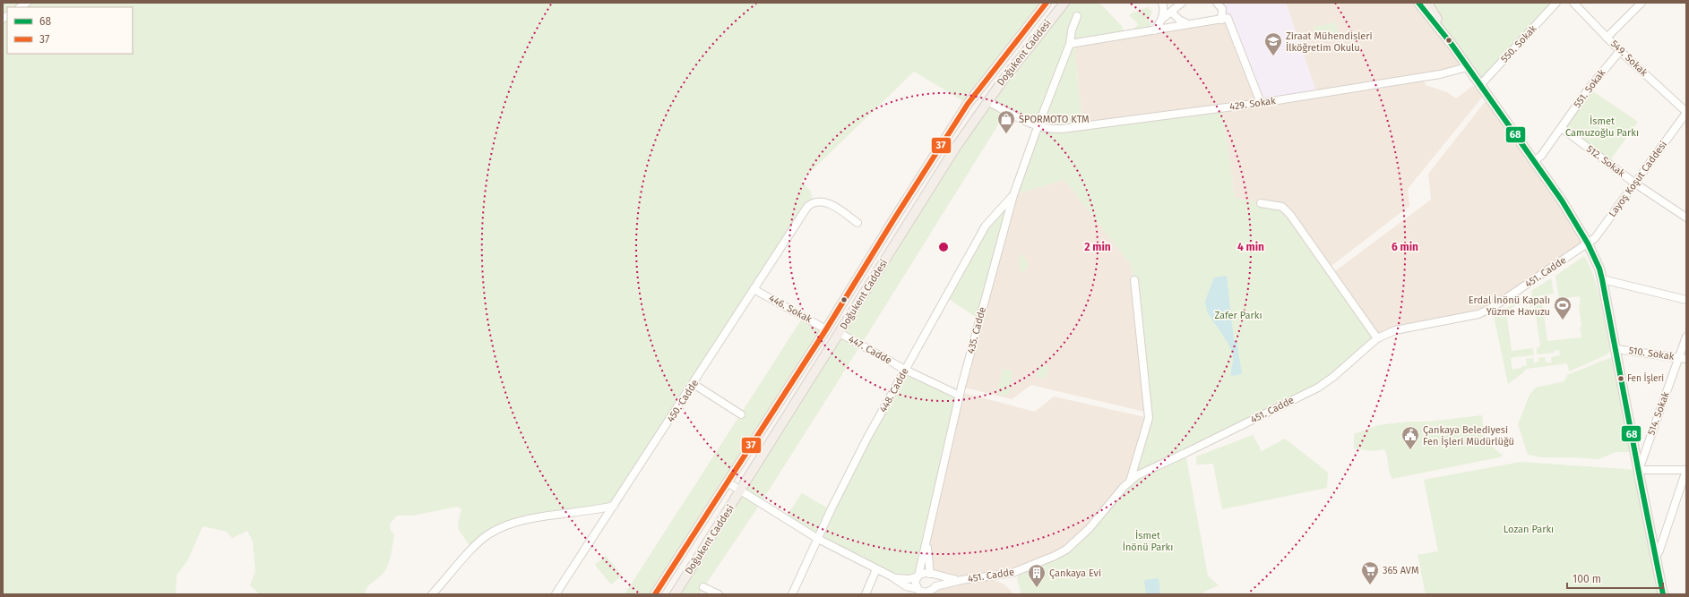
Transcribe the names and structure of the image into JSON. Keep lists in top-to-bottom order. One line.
{"streets":{"main road":["Doğukent Caddesi"],"street":["550. Sokak","549. Sokak","551. Sokak","429. Sokak","512. Sokak","Layoş Koşut Caddesi","451. Cadde","446. Sokak","435. Cadde","447. Cadde","510. Sokak","448. Cadde","450. Cadde","514. Sokak"]},"crossings":[["Doğukent Caddesi","429. Sokak"],["Doğukent Caddesi","446. Sokak"],["Doğukent Caddesi","447. Cadde"],["549. Sokak","551. Sokak"],["549. Sokak","Layoş Koşut Caddesi"],["551. Sokak","512. Sokak"],["429. Sokak","435. Cadde"],["512. Sokak","Layoş Koşut Caddesi"],["Layoş Koşut Caddesi","451. Cadde"],["446. Sokak","450. Cadde"],["435. Cadde","447. Cadde"],["435. Cadde","448. Cadde"],["447. Cadde","448. Cadde"],["510. Sokak","514. Sokak"]],"parks":["İsmet Camuzoğlu Parkı","Zafer Parkı","Lozan Parkı","İsmet İnönü Parkı"],"places":{"school or university":["Ziraat Mühendisleri İlköğretim Okulu"],"shop":["SPORMOTO KTM"],"sports":["Erdal İnönü Kapalı Yüzme Havuzu"],"other":["Fen İşleri"],"public building":["Çankaya Belediyesi Fen İşleri Müdürlüğü"],"supermarket":["365 AVM"],"building":["Çankaya Evi"]},"lines":["transit line 68","transit line 37"],"legend":["68","37"],"scale_bar":"100 m","rings":["2 min","4 min","6 min"]}
